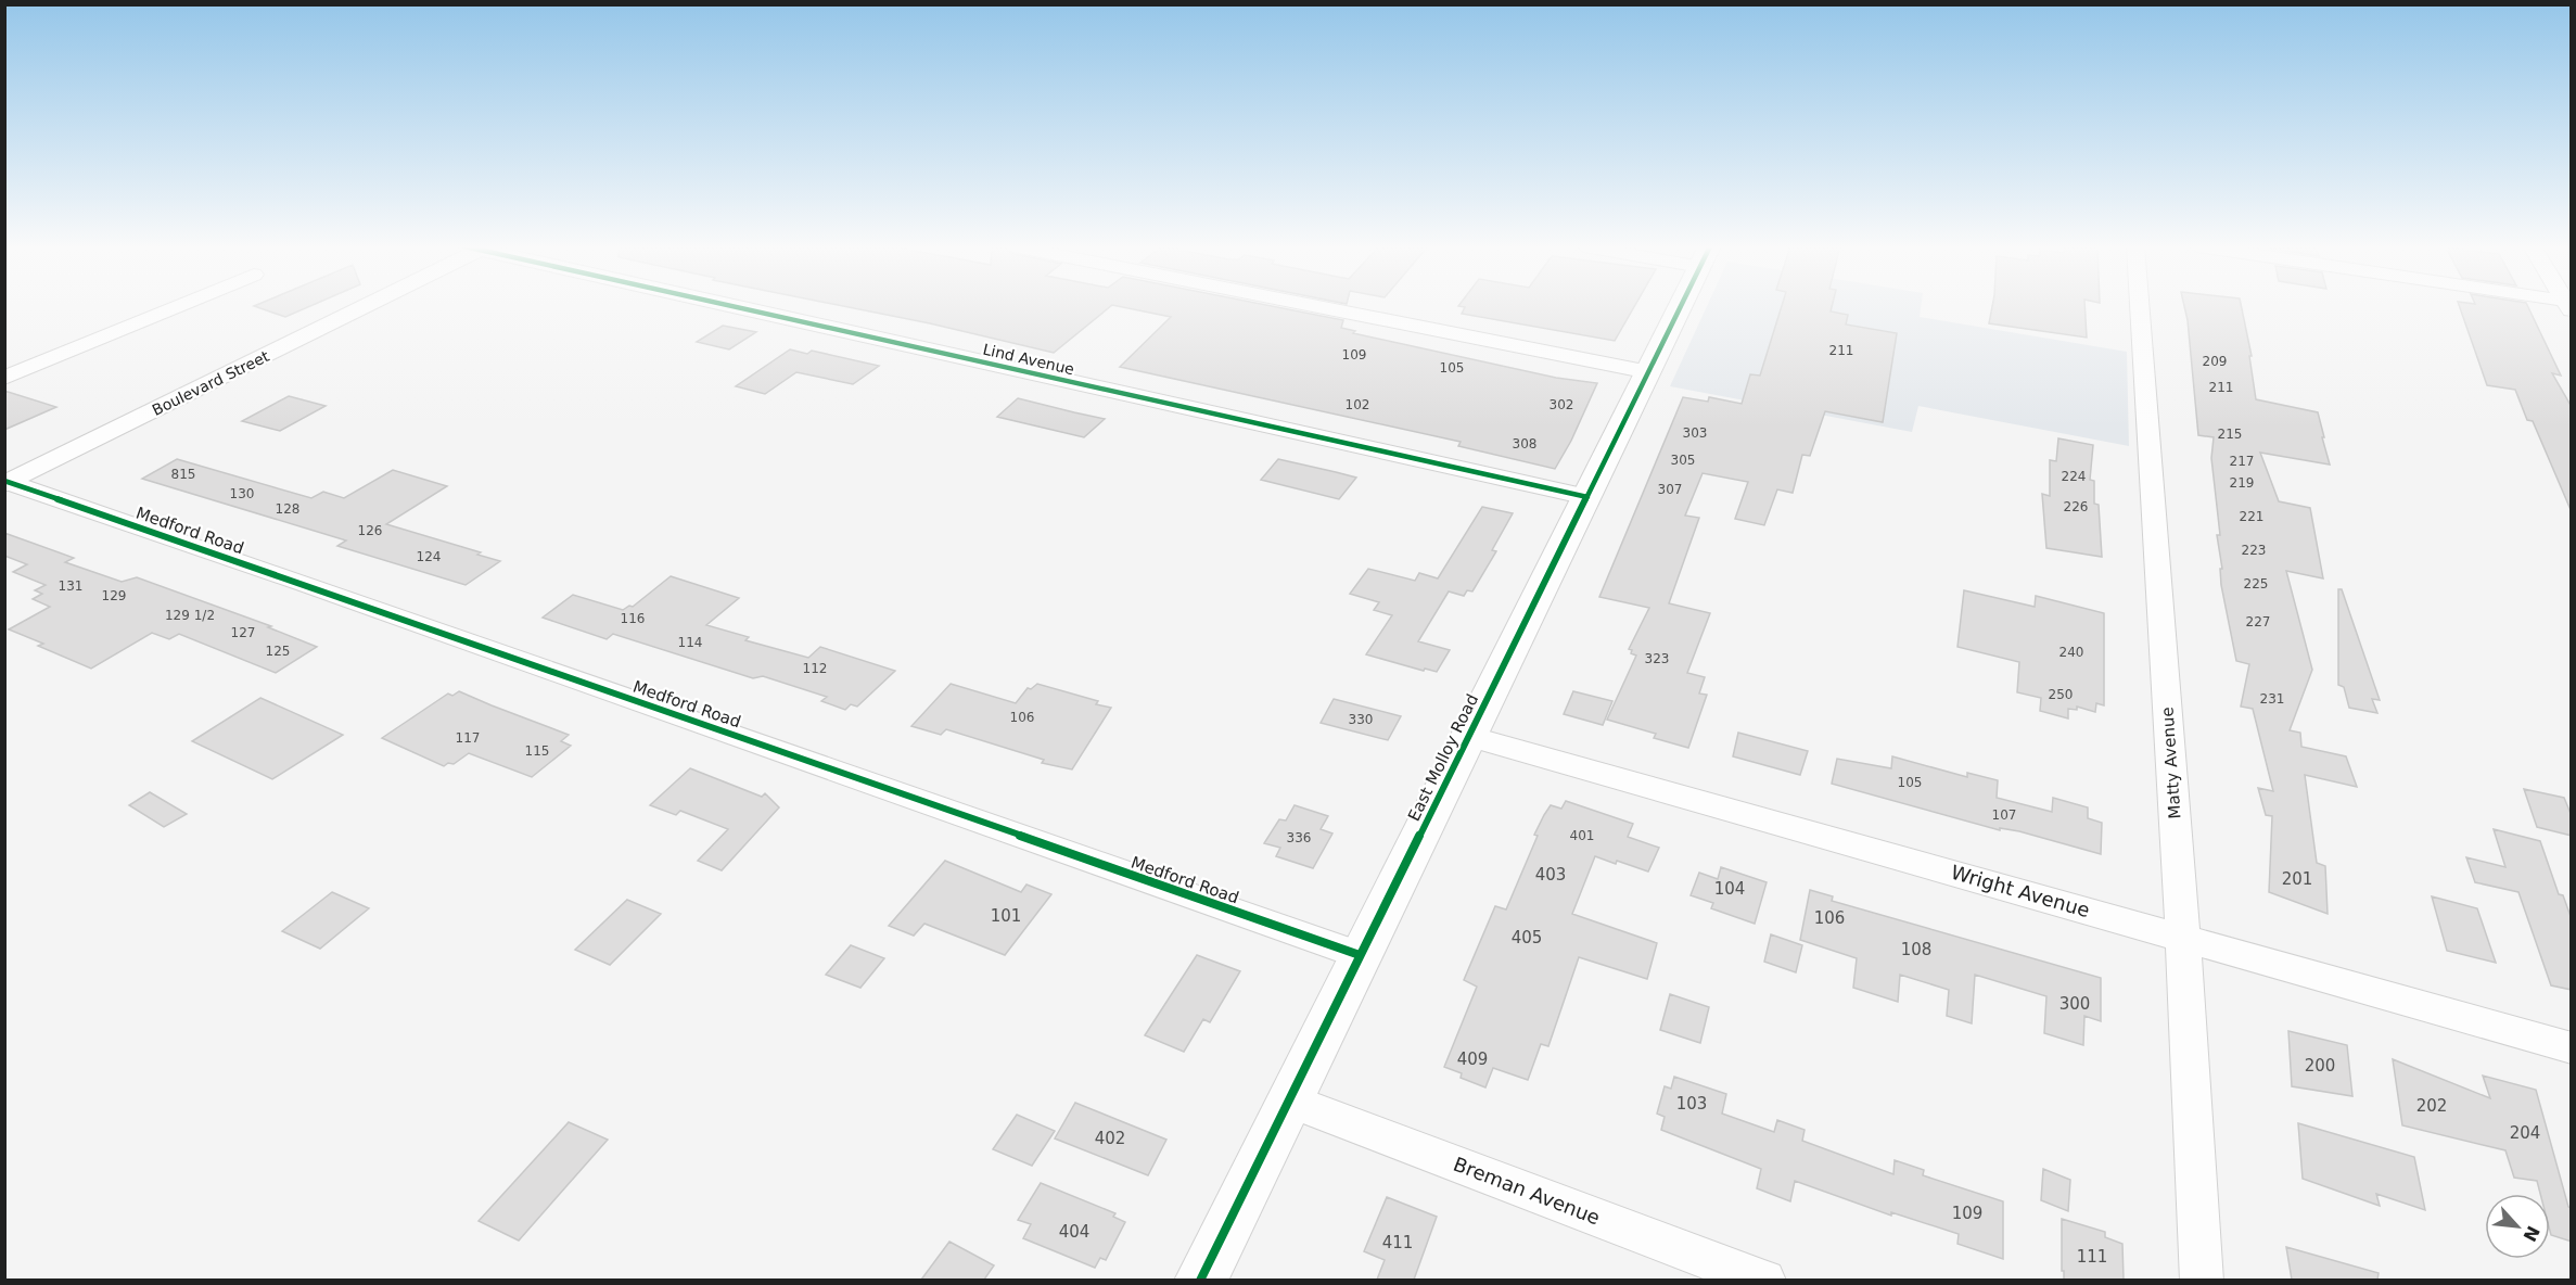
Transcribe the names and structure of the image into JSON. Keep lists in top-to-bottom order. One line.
{"streets":{"street":["Lind Avenue","Boulevard Street","Medford Road","East Molloy Road","Matty Avenue","Wright Avenue","Breman Avenue"]},"crossings":[["Lind Avenue","East Molloy Road"],["Boulevard Street","Medford Road"],["Medford Road","East Molloy Road"],["East Molloy Road","Wright Avenue"],["East Molloy Road","Breman Avenue"],["Matty Avenue","Wright Avenue"]],"house_numbers":["211","109","209","105","211","102","302","303","215","308","305","217","815","224","219","307","130","226","128","221","126","223","124","225","131","129","129 1/2","116","227","127","114","125","240","323","112","250","231","106","330","117","115","105","107","401","336","403","201","104","101","106","405","108","300","409","200","103","202","204","402","109","404","411","111"],"north":"bottom right"}
